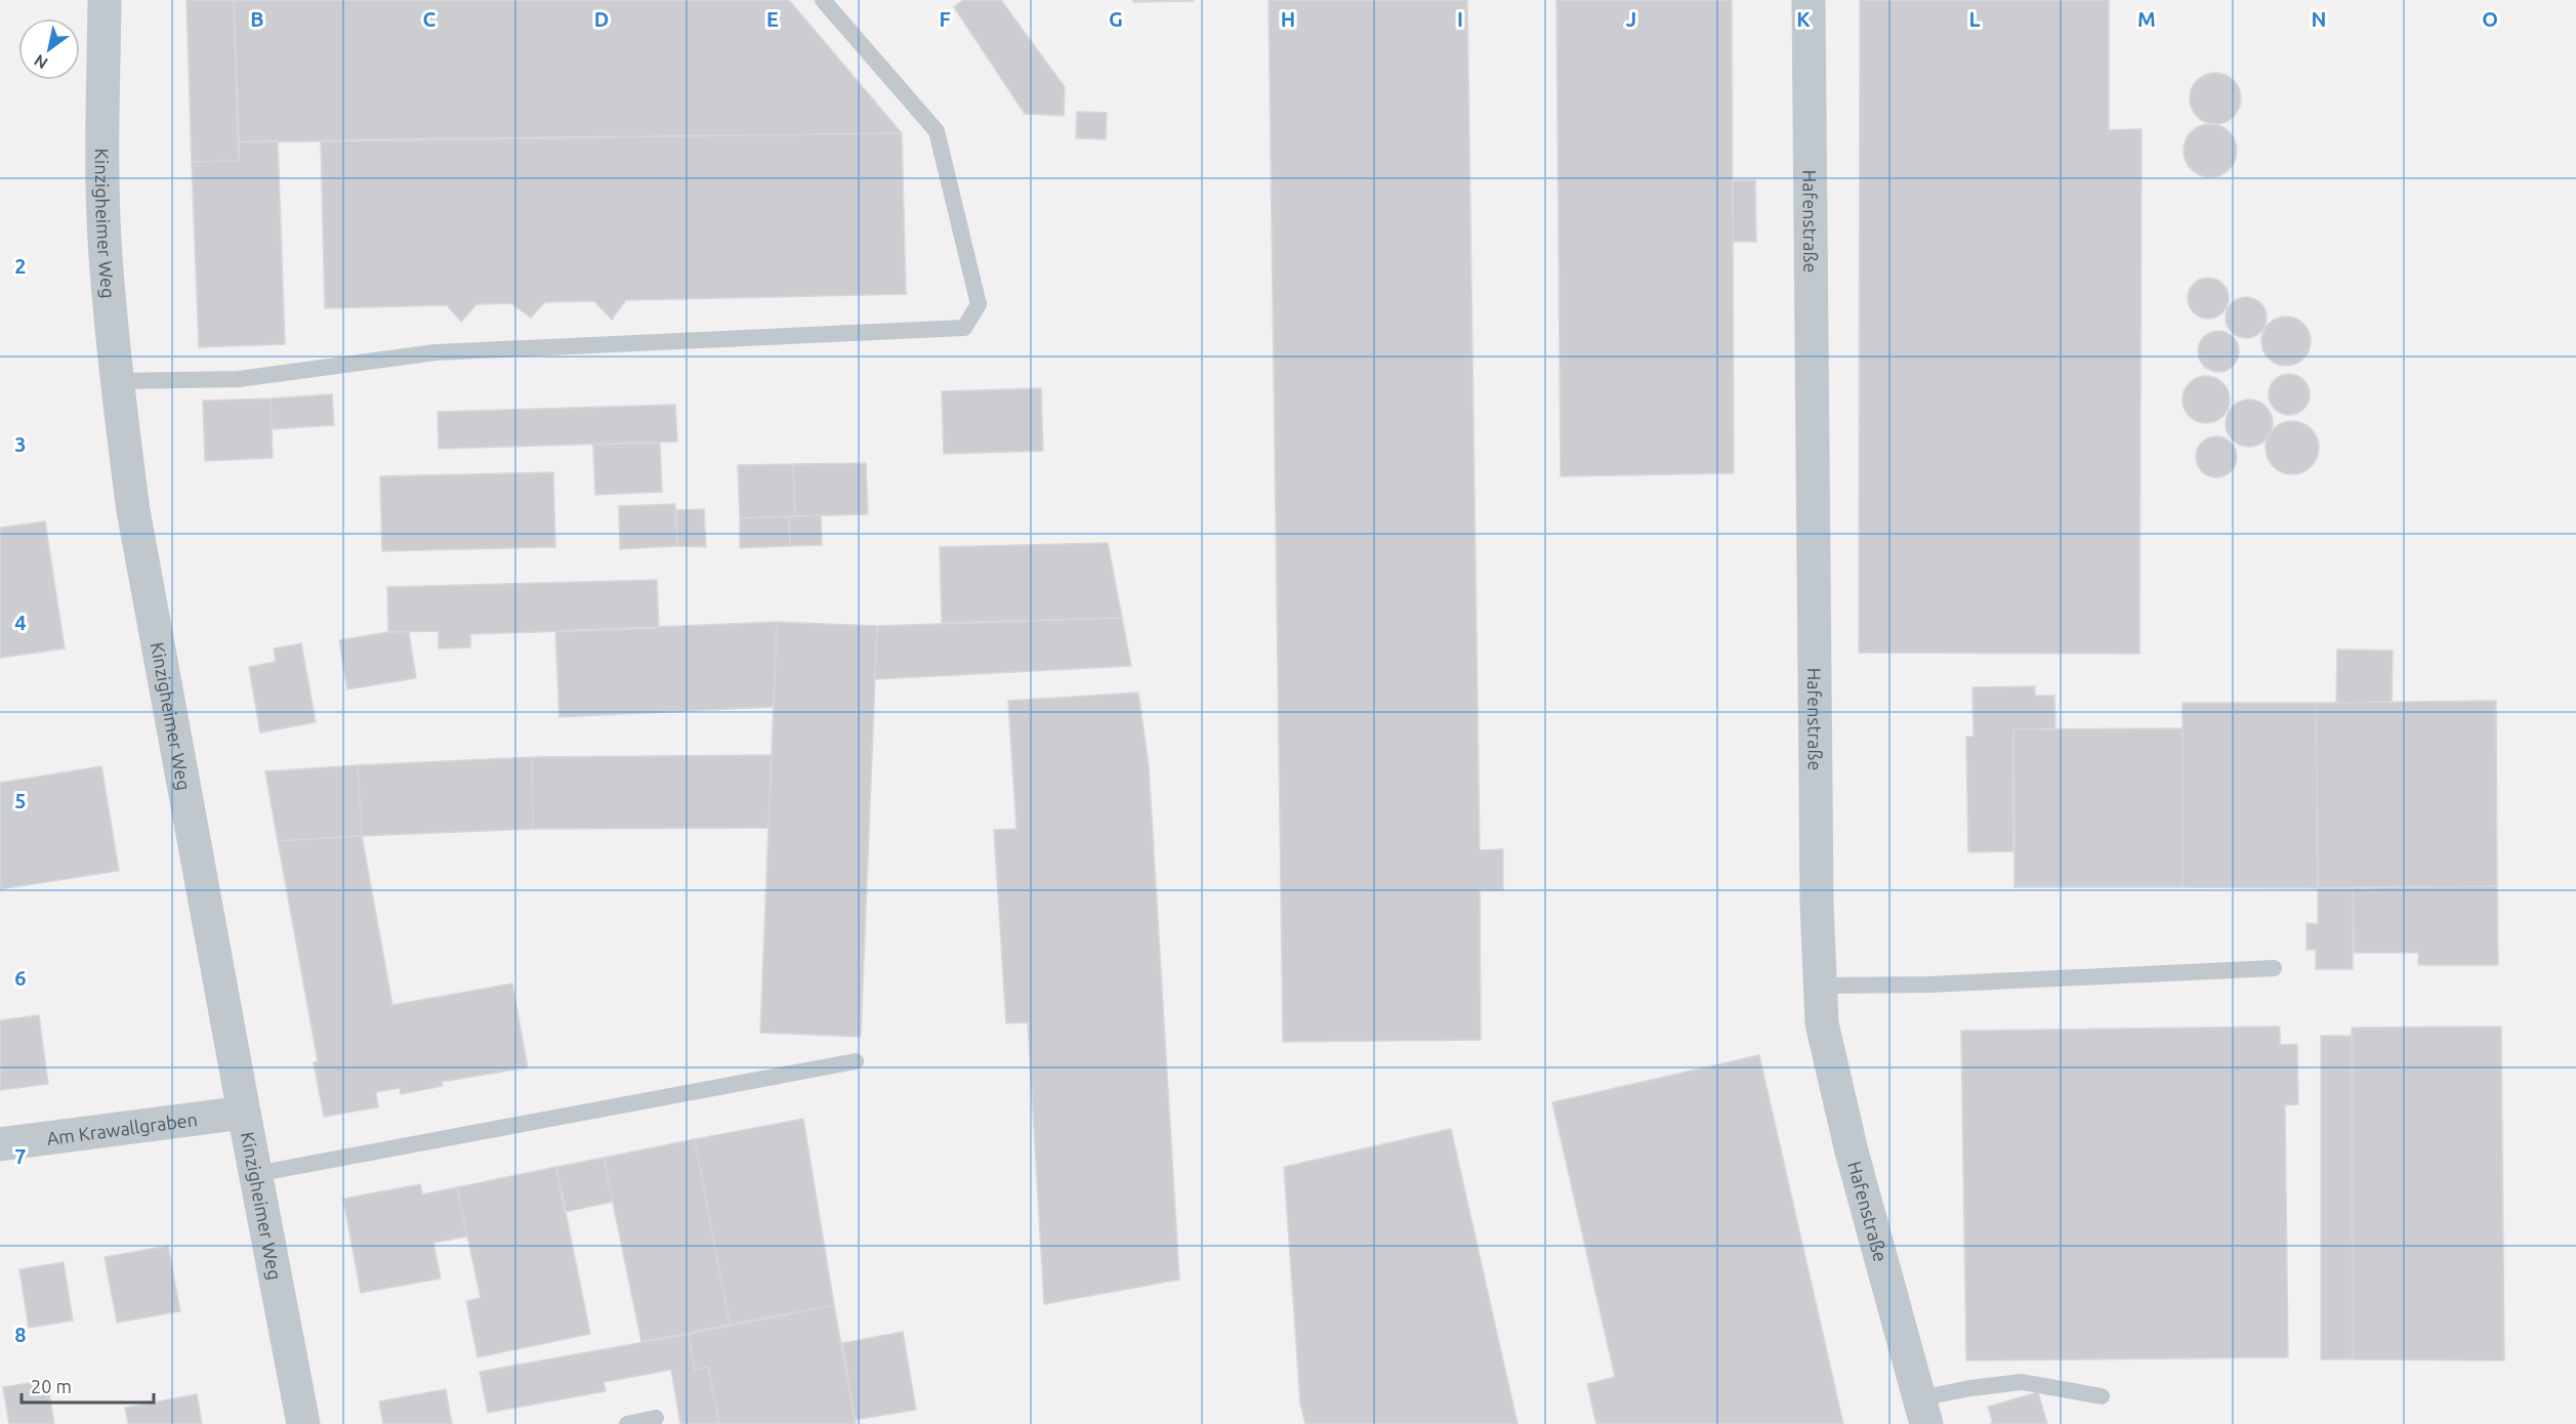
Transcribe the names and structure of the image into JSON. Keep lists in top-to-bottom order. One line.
{"streets":{"street":["Hafenstraße","Kinzigheimer Weg","Am Krawallgraben"]},"crossings":[["Kinzigheimer Weg","Am Krawallgraben"]],"scale_bar":"20 m","north":"bottom left","grid":{"columns":["B","C","D","E","F","G","H","I","J","K","L","M","N","O"],"rows":["2","3","4","5","6","7","8"]}}
